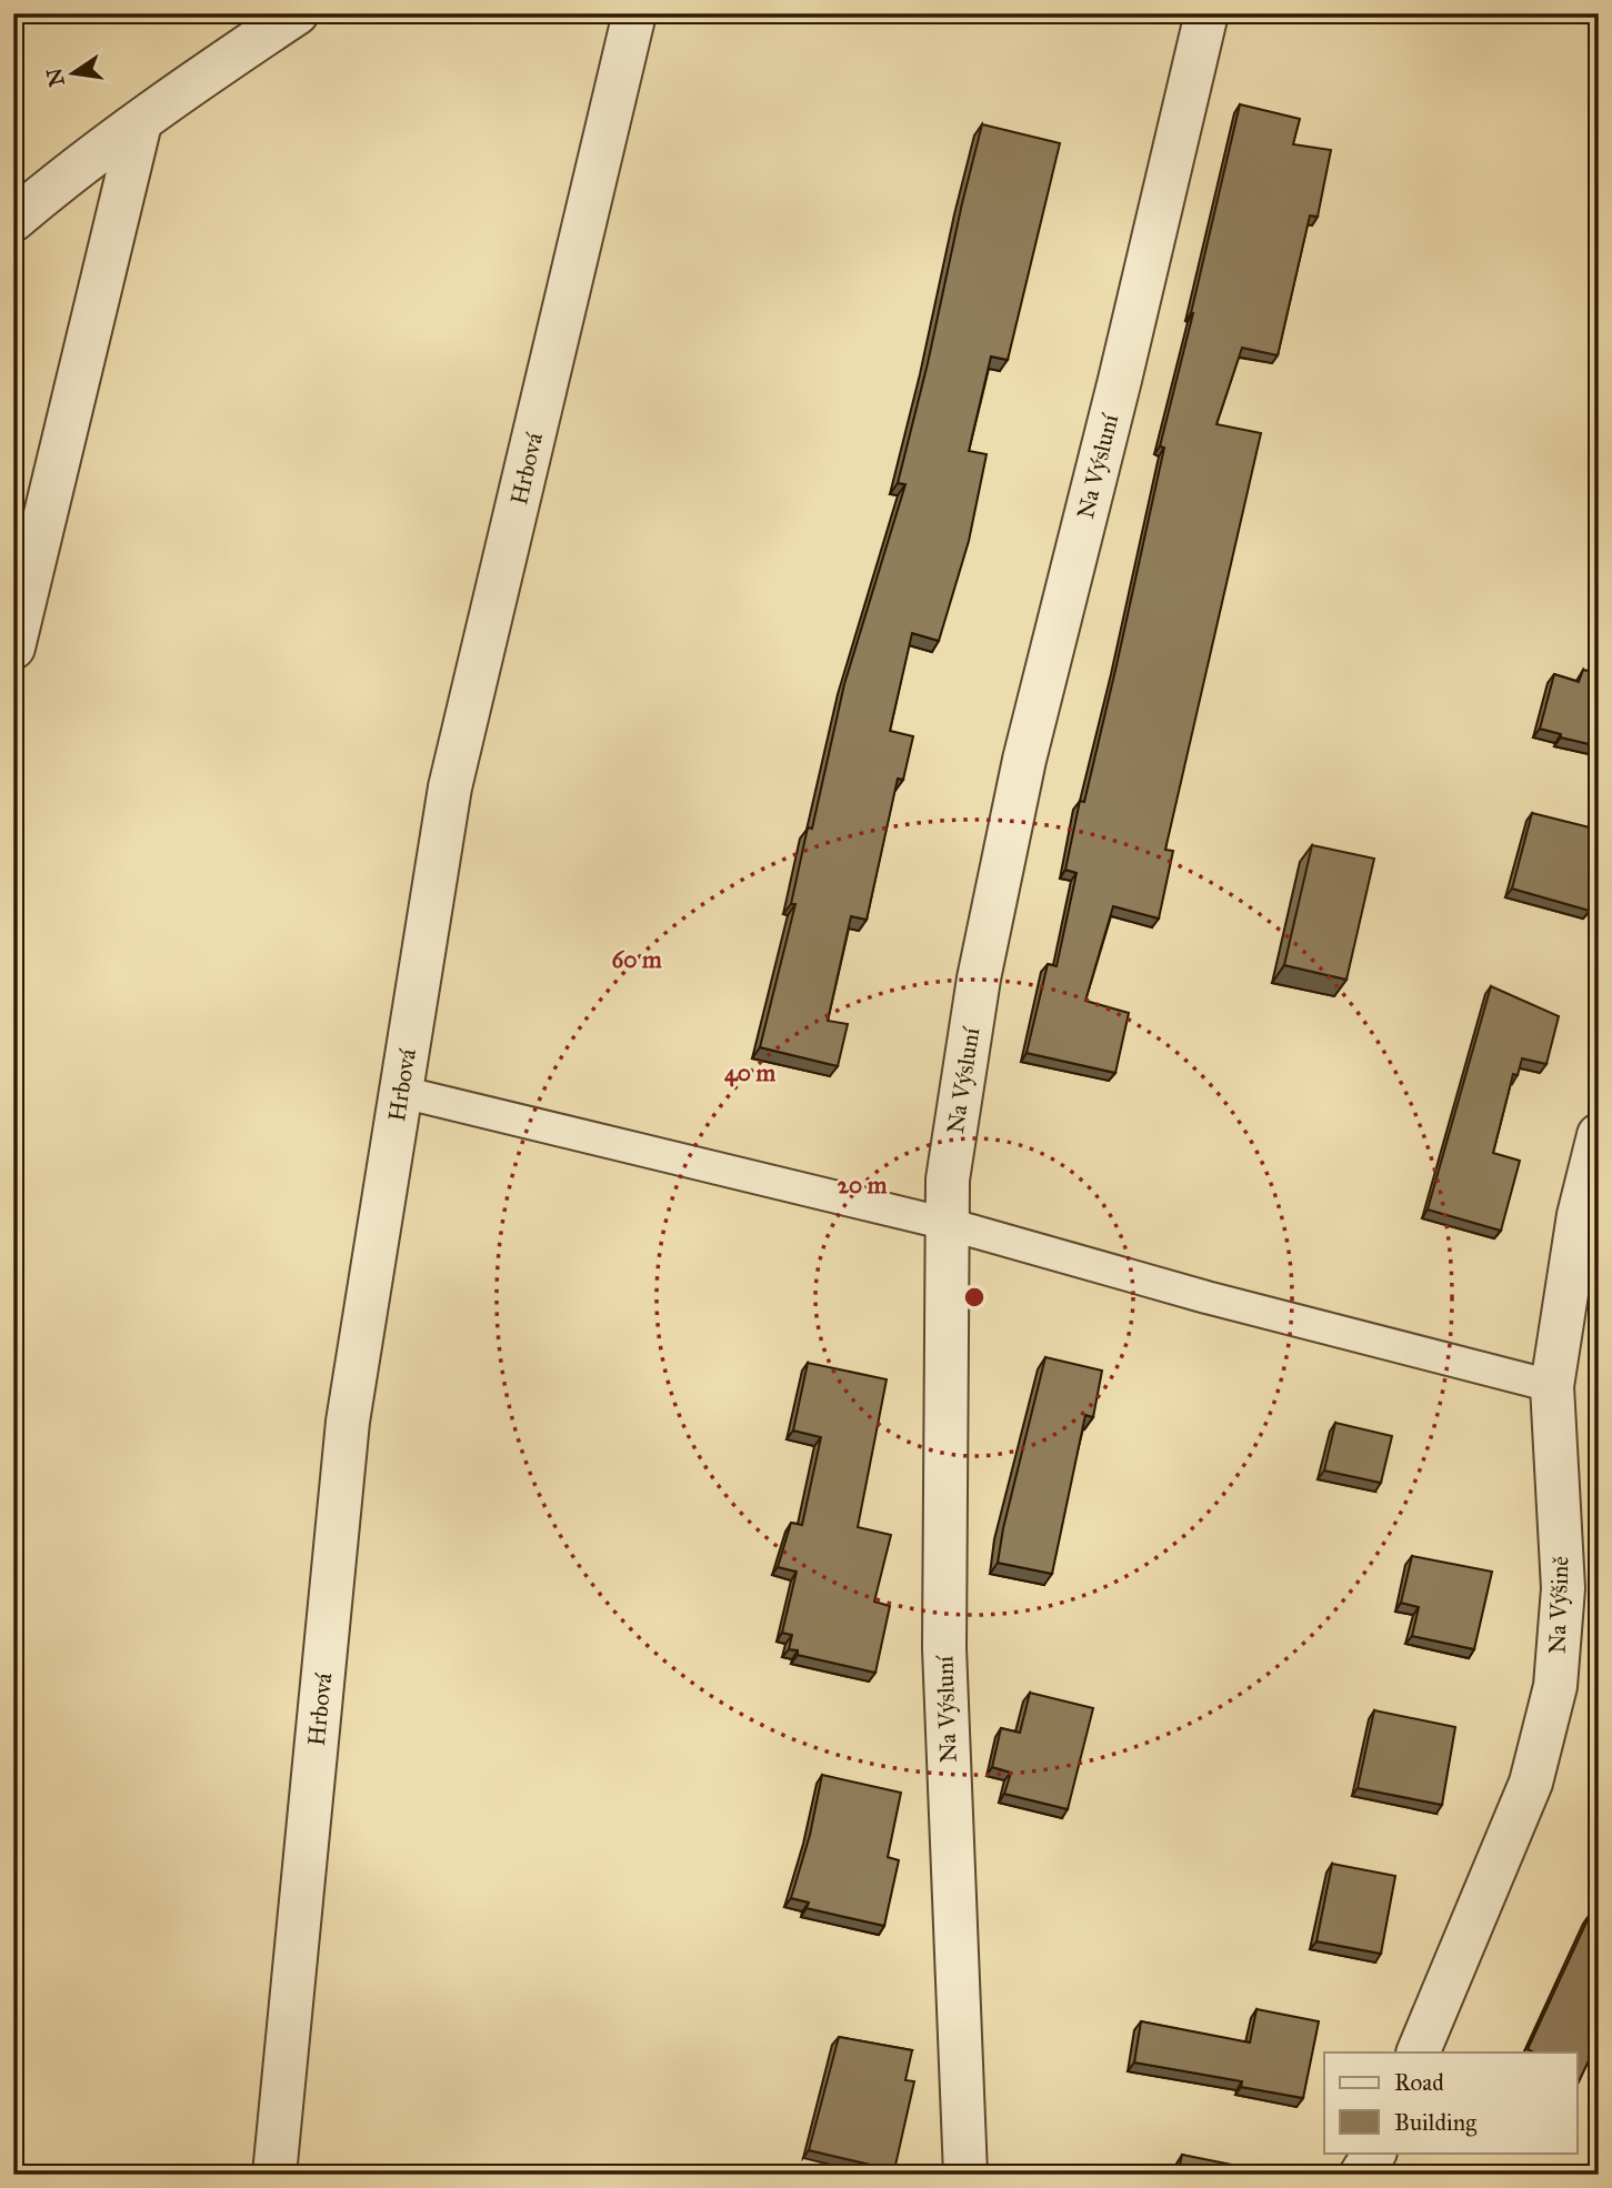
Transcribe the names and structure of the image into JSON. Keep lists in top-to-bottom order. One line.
{"streets":{"street":["Na Výsluní","Hrbová","Na Výšině"]},"legend":["Road","Building"],"north":"left","rings":["60 m","40 m","20 m"]}
